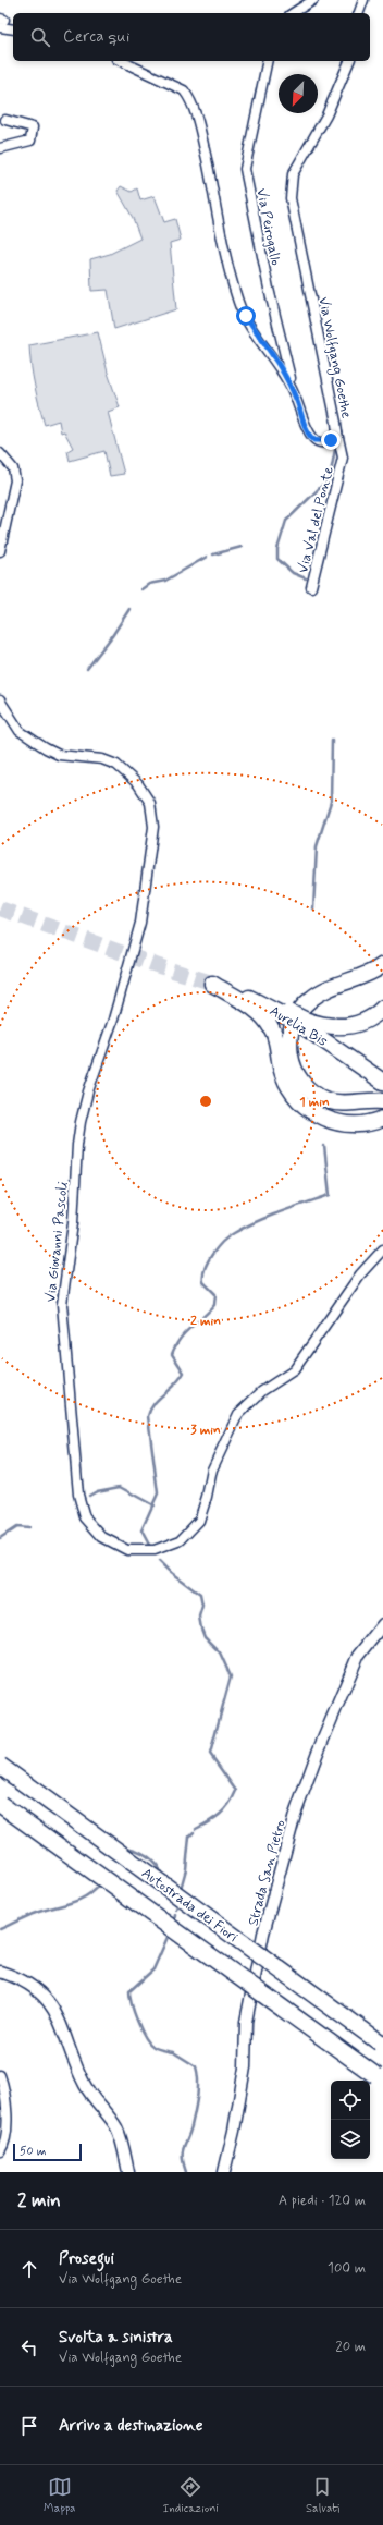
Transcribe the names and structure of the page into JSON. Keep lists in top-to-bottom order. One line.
{"streets":{"highway":["Aurelia Bis","Autostrada dei Fiori"],"street":["Via Peirogallo","Via Wolfgang Goethe","Via Val del Ponte","Via Giovanni Pascoli","Strada San Pietro"]},"crossings":[["Via Peirogallo","Via Wolfgang Goethe"],["Via Wolfgang Goethe","Via Val del Ponte"]],"scale_bar":"50 m","north":"bottom left","page":{"search":"Cerca qui","scale":"50 m","heading":["2 min","A piedi · 120 m"],"list":[["Prosegui","Via Wolfgang Goethe","100 m"],["Svolta a sinistra","Via Wolfgang Goethe","20 m"],"Arrivo a destinazione"],"nav":["Mappa","Indicazioni","Salvati"]},"rings":["1 min","2 min","3 min"]}
